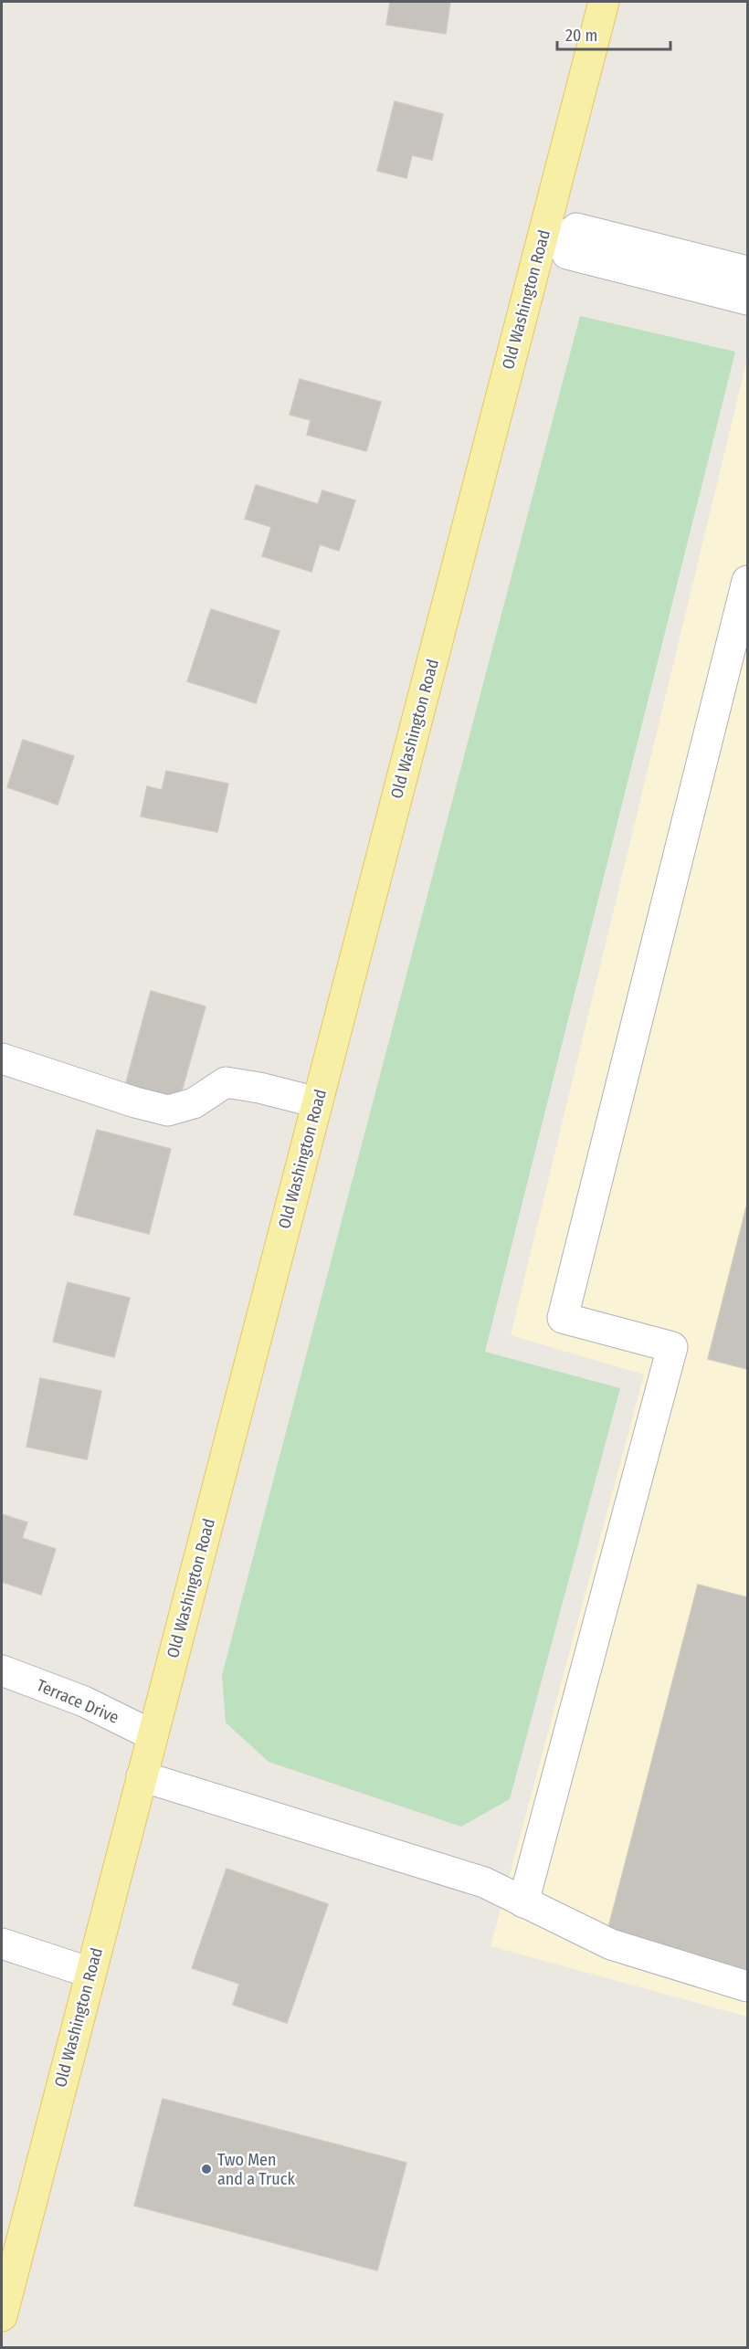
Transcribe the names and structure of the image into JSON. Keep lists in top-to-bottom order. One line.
{"streets":{"main road":["Old Washington Road"],"street":["Terrace Drive"]},"crossings":[["Old Washington Road","Terrace Drive"]],"places":["Two Men and a Truck"],"scale_bar":"20 m"}
